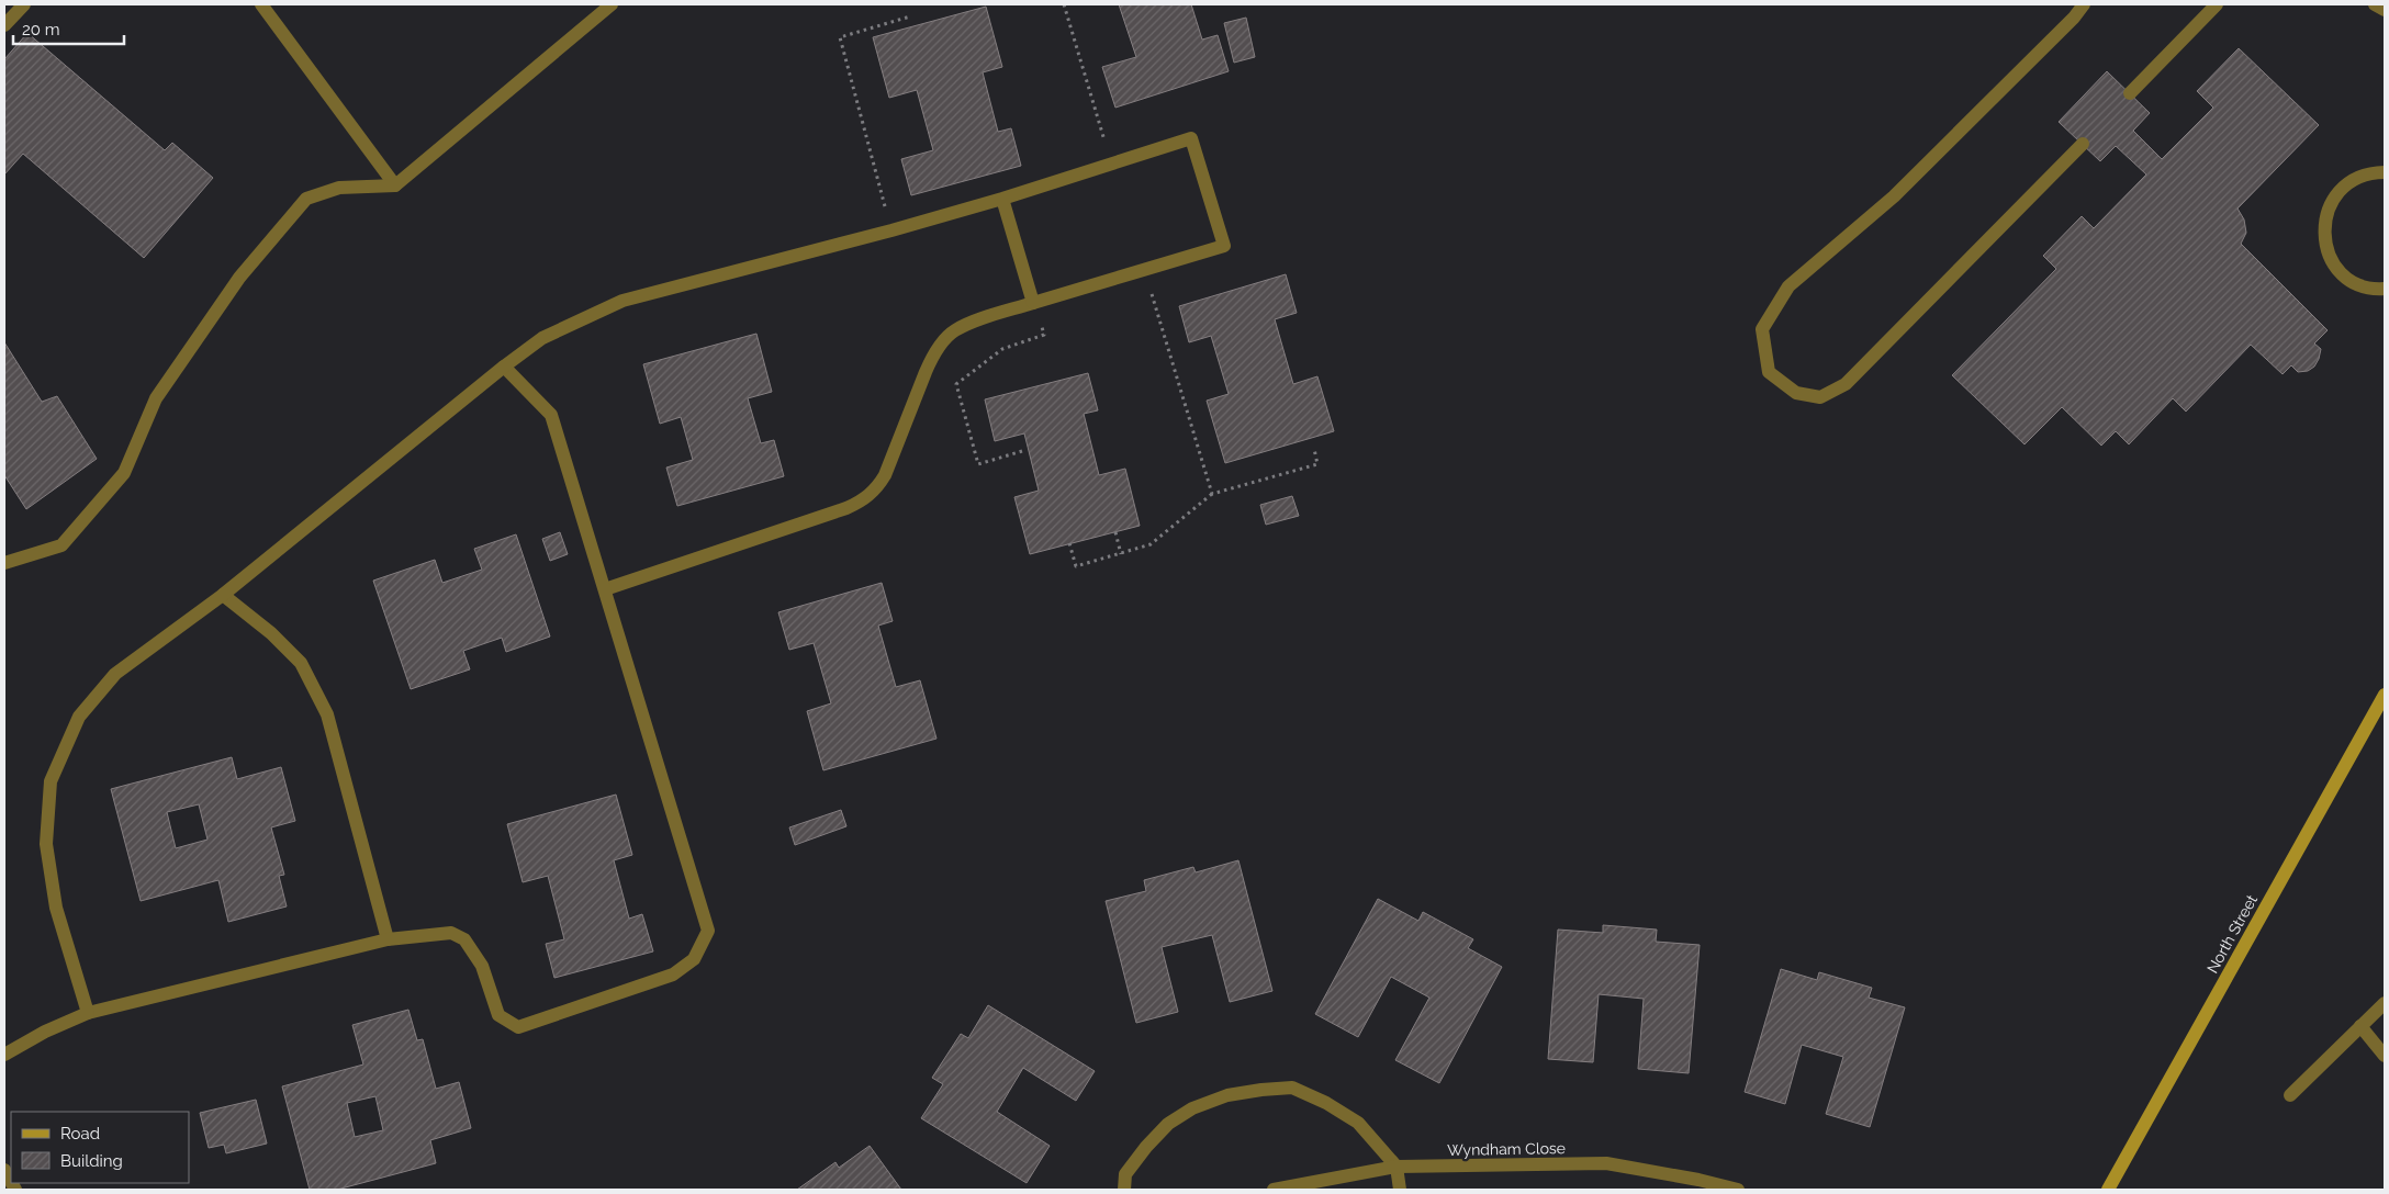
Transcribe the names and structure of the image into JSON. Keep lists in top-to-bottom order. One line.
{"streets":{"main road":["North Street"],"street":["Wyndham Close"]},"legend":["Road","Building"],"scale_bar":"20 m"}
